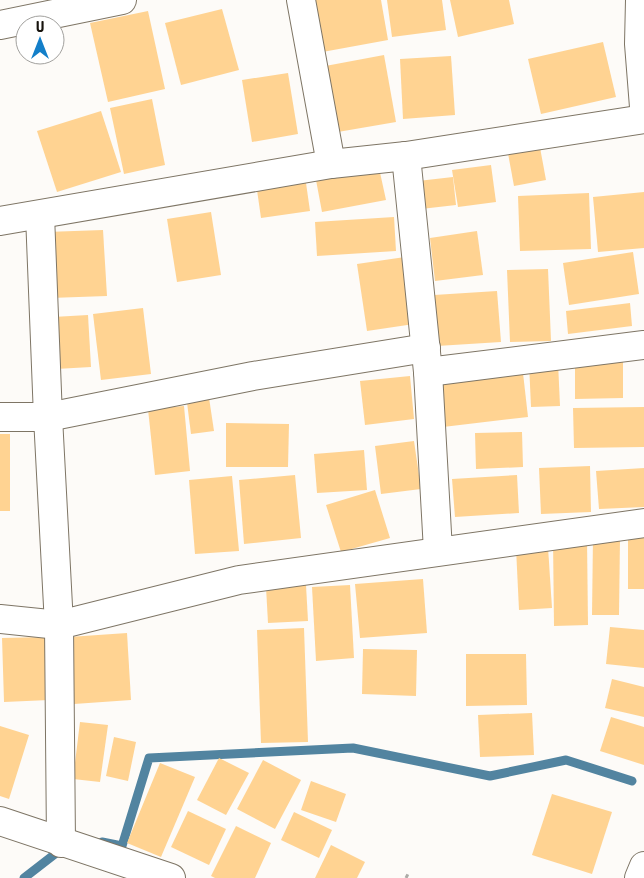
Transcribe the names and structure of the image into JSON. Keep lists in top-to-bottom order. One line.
{"north":"top"}
